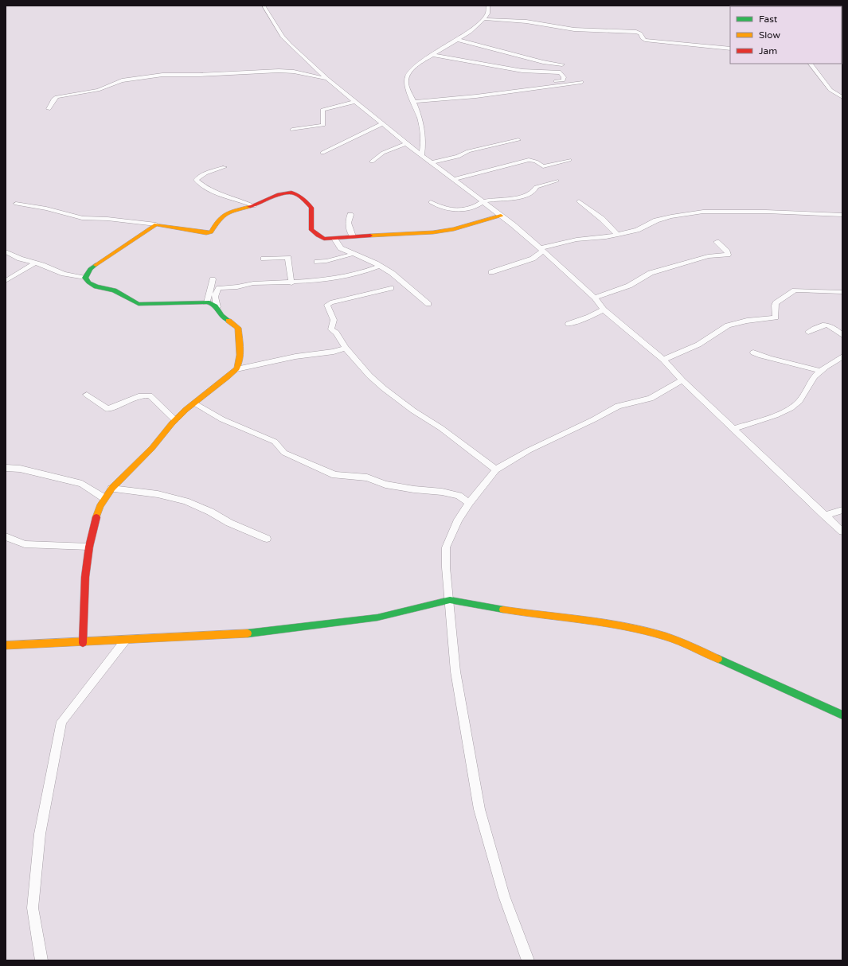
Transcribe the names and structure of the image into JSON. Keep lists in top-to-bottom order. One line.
{"legend":["Fast","Slow","Jam"]}
